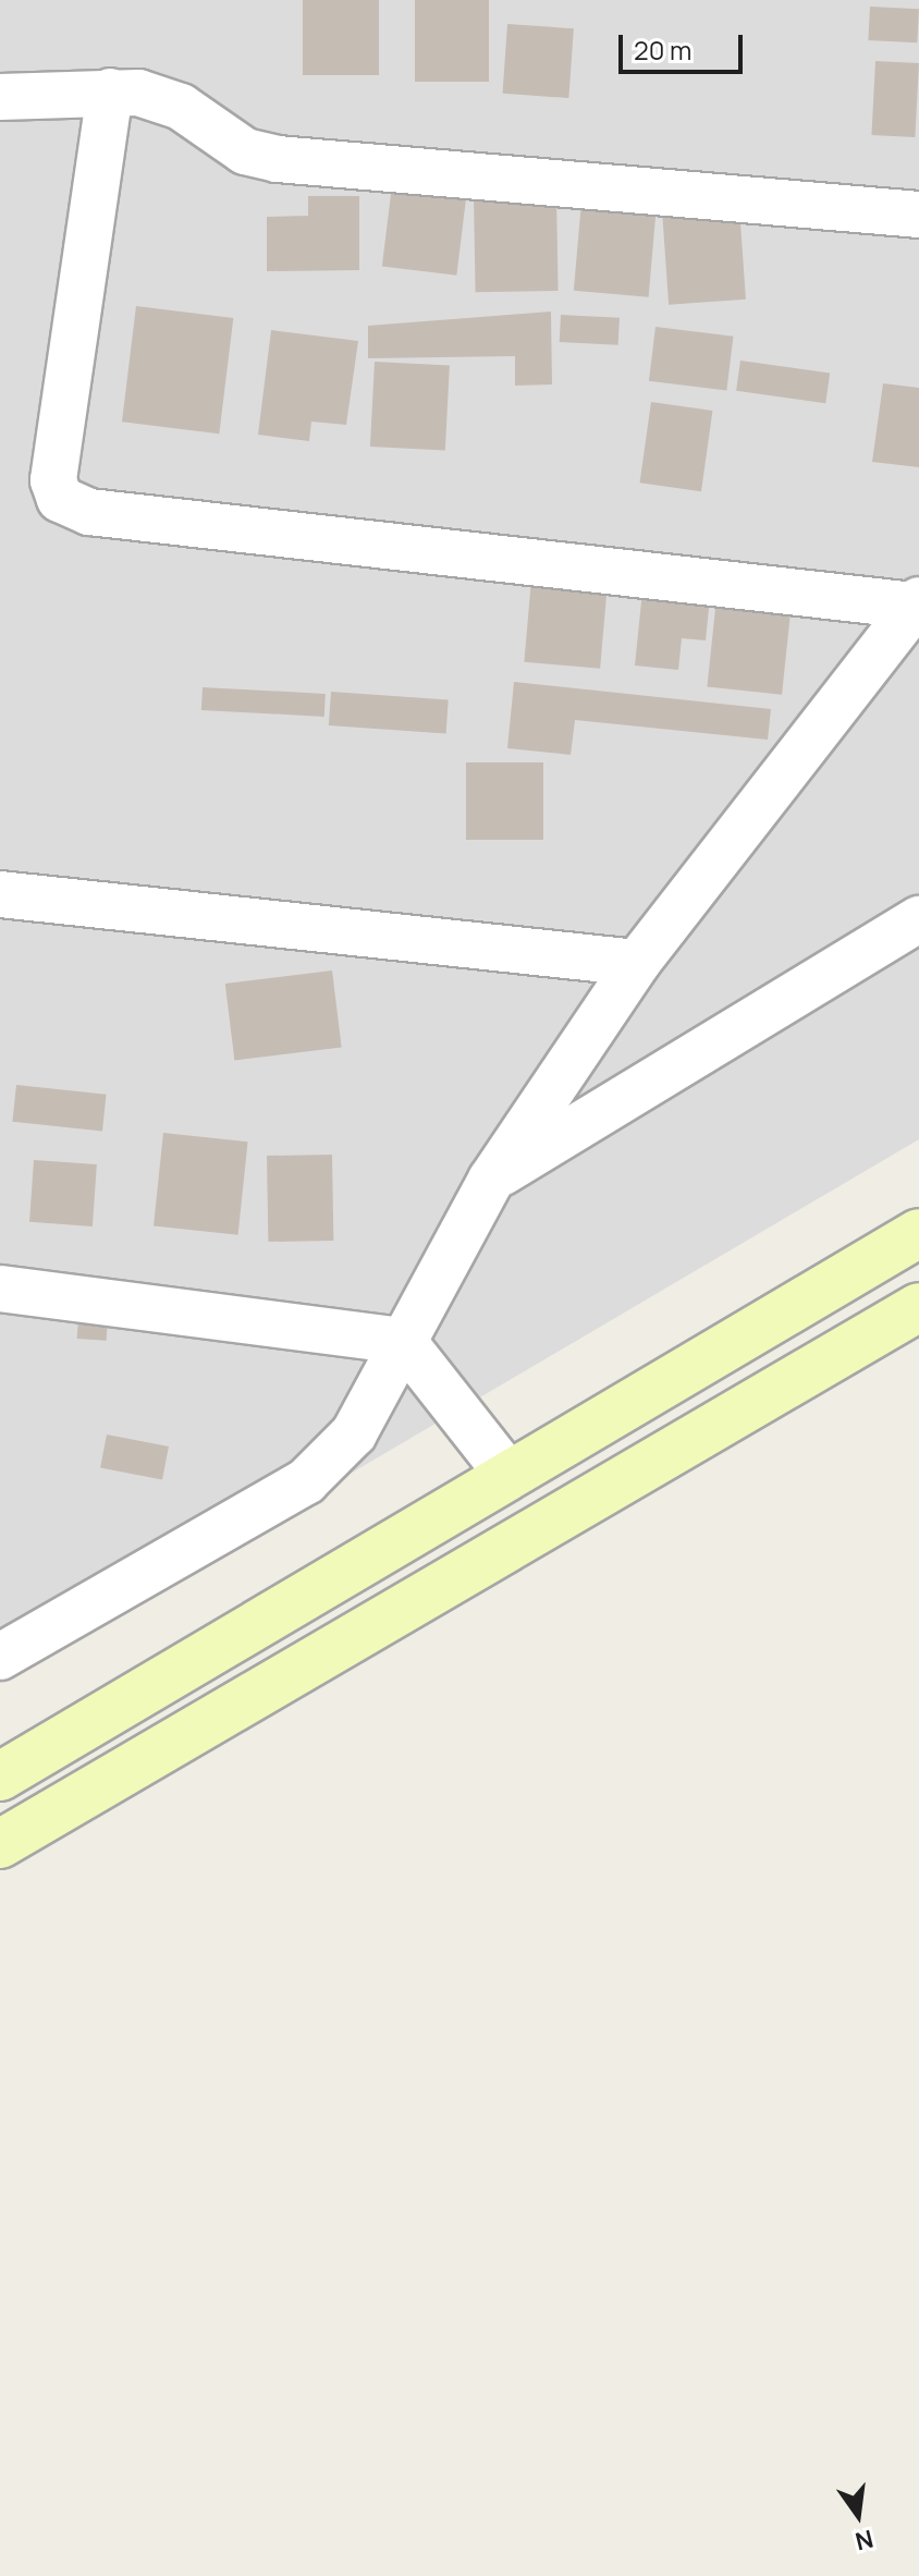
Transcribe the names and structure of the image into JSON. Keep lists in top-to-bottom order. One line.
{"scale_bar":"20 m","north":"bottom"}
